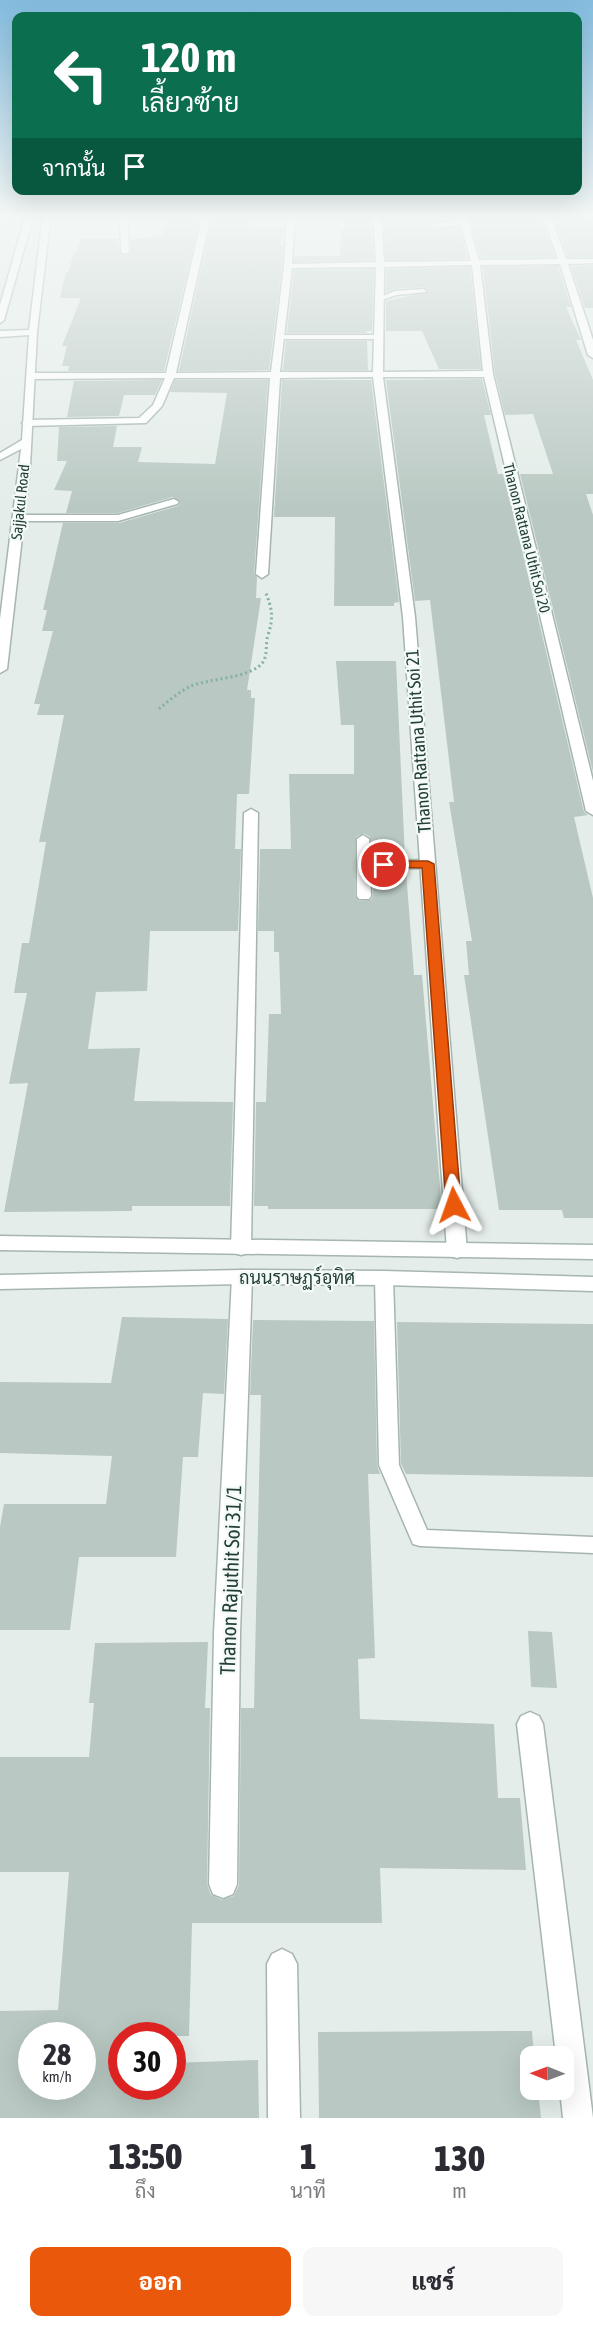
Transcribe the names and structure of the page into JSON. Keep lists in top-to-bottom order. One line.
{"streets":{"street":["Sajjakul Road","Thanon Rattana Uthit Soi 20","Thanon Rattana Uthit Soi 21","ถนนราษฏร์อุทิศ","Thanon Rajuthit Soi 31/1"]},"crossings":[["Thanon Rattana Uthit Soi 21","ถนนราษฏร์อุทิศ"],["ถนนราษฏร์อุทิศ","Thanon Rajuthit Soi 31/1"]],"north":"left","page":{"turn":["120 m","เลี้ยวซ้าย"],"then":"จากนั้น","speed":"28 km/h","limit":"30","eta":["13:50","ถึง","1","นาที","130","m"],"buttons":["ออก","แชร์"]}}
